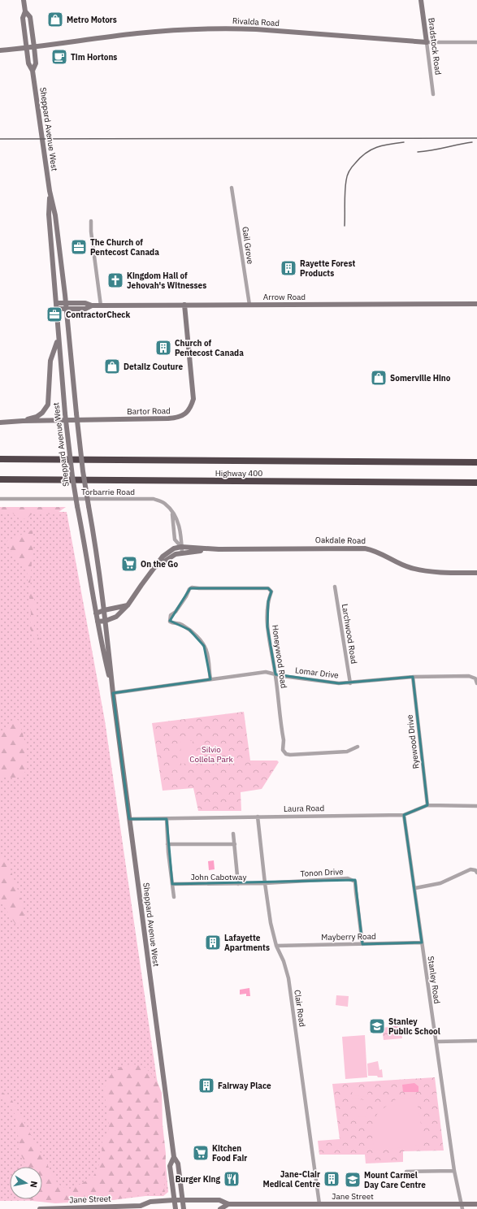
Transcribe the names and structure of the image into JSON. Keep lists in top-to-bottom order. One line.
{"streets":{"highway":["Highway 400"],"main road":["Rivalda Road","Bradstock Road","Sheppard Avenue West","Arrow Road","Bartor Road","Oakdale Road","Jane Street"],"street":["Gail Grove","Torbarrie Road","Larchwood Road","Honeywood Road","Lomar Drive","Ryewood Drive","Laura Road","Tonon Drive","John Cabotway","Mayberry Road","Stanley Road","Clair Road"]},"crossings":[["Rivalda Road","Bradstock Road"],["Rivalda Road","Sheppard Avenue West"],["Sheppard Avenue West","Arrow Road"],["Sheppard Avenue West","Oakdale Road"],["Sheppard Avenue West","Lomar Drive"],["Sheppard Avenue West","Laura Road"],["Sheppard Avenue West","Jane Street"],["Gail Grove","Arrow Road"],["Arrow Road","Bartor Road"],["Larchwood Road","Lomar Drive"],["Honeywood Road","Lomar Drive"],["Lomar Drive","Ryewood Drive"],["Ryewood Drive","Laura Road"],["Laura Road","Stanley Road"],["Laura Road","Clair Road"],["Tonon Drive","John Cabotway"],["Tonon Drive","Mayberry Road"],["Tonon Drive","Clair Road"],["John Cabotway","Clair Road"],["Mayberry Road","Stanley Road"],["Mayberry Road","Clair Road"],["Stanley Road","Jane Street"],["Clair Road","Jane Street"]],"parks":["Silvio Collela Park"],"places":{"shop":["Metro Motors","Detailz Couture","Somerville Hino"],"cafe":["Tim Hortons"],"office":["The Church of Pentecost Canada","ContractorCheck"],"building":["Rayette Forest Products","Church of Pentecost Canada","Lafayette Apartments","Fairway Place","Jane-Clair Medical Centre"],"church":["Kingdom Hall of Jehovah's Witnesses"],"supermarket":["On the Go","Kitchen Food Fair"],"school or university":["Stanley Public School","Mount Carmel Day Care Centre"],"restaurant":["Burger King"]},"north":"right"}
